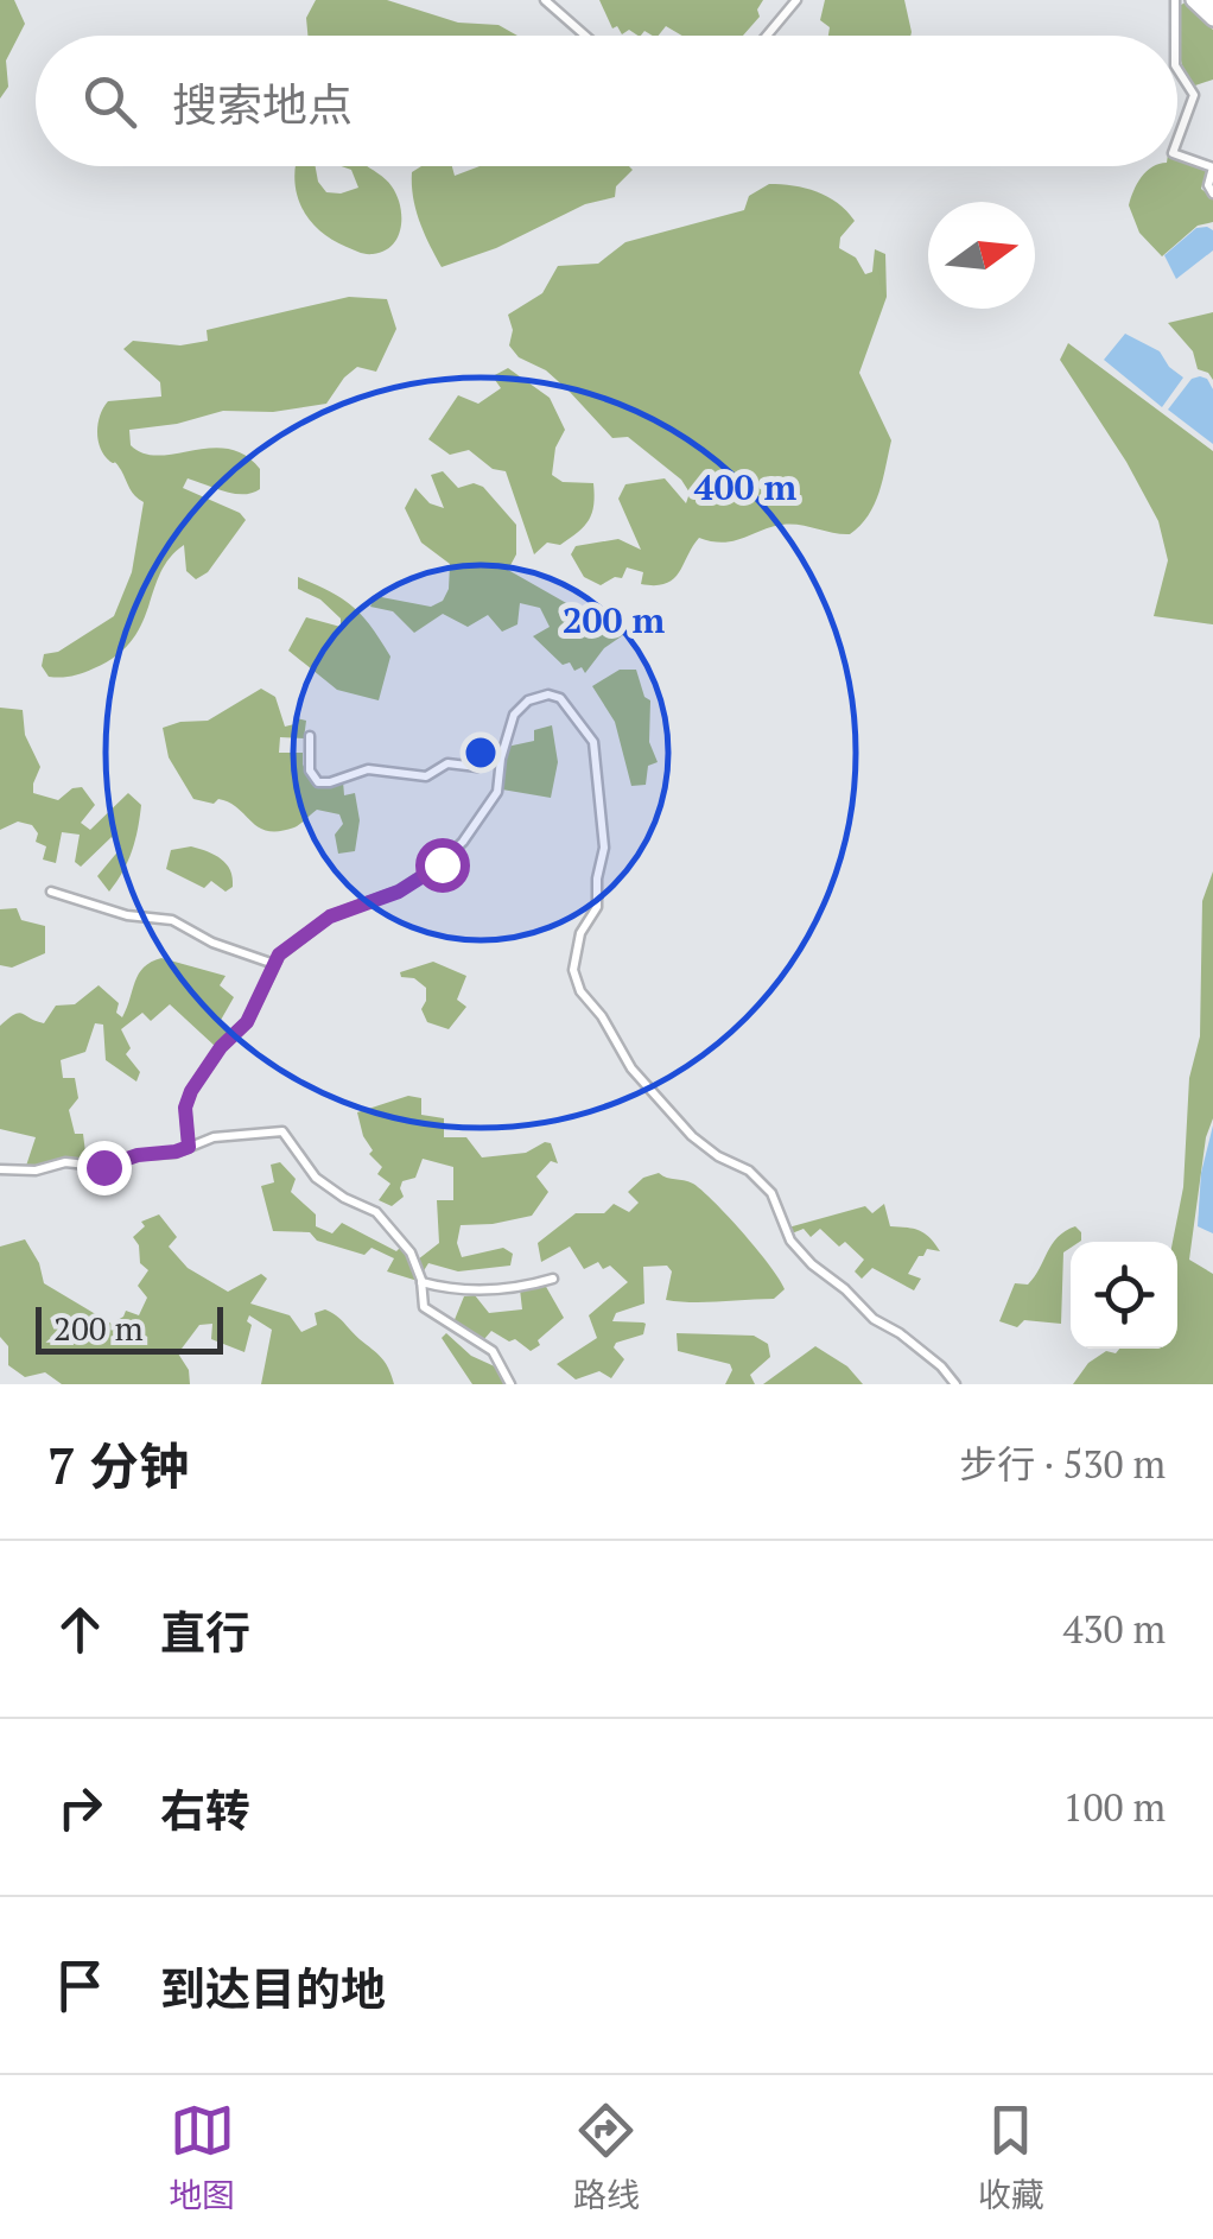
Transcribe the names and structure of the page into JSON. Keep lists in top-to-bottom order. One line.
{"scale_bar":"200 m","north":"right","page":{"search":"搜索地点","scale":"200 m","heading":["7 分钟","步行 · 530 m"],"list":[["直行","430 m"],["右转","100 m"],"到达目的地"],"nav":["地图","路线","收藏"]},"rings":["400 m","200 m"]}
